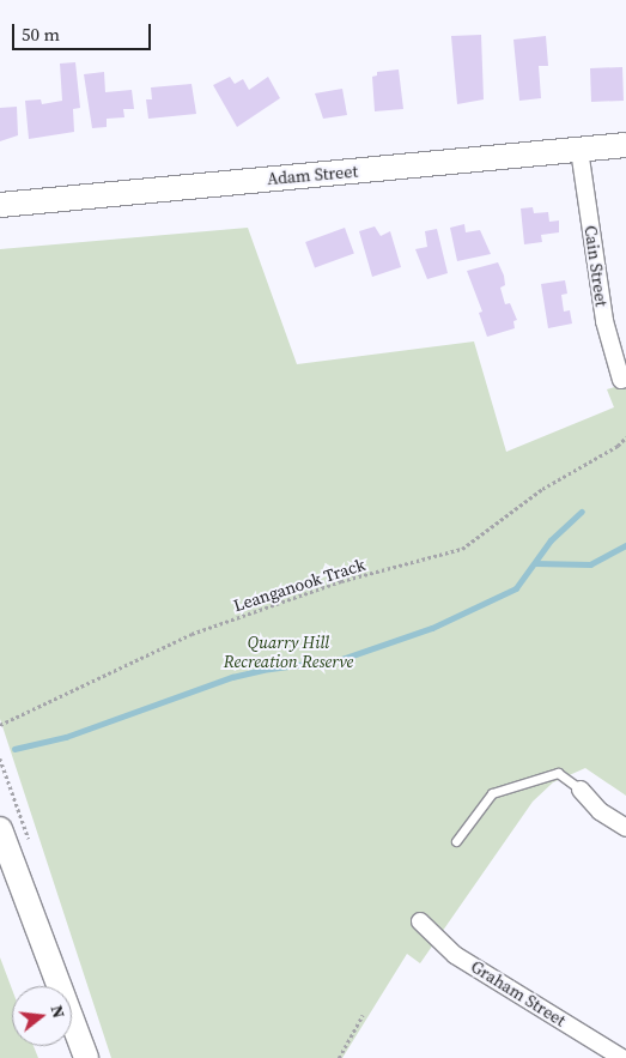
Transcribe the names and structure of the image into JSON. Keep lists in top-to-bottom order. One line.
{"streets":{"main road":["Adam Street"],"street":["Cain Street","Graham Street"],"path":["Leanganook Track"]},"crossings":[["Adam Street","Cain Street"]],"parks":["Quarry Hill Recreation Reserve"],"scale_bar":"50 m","north":"right"}
